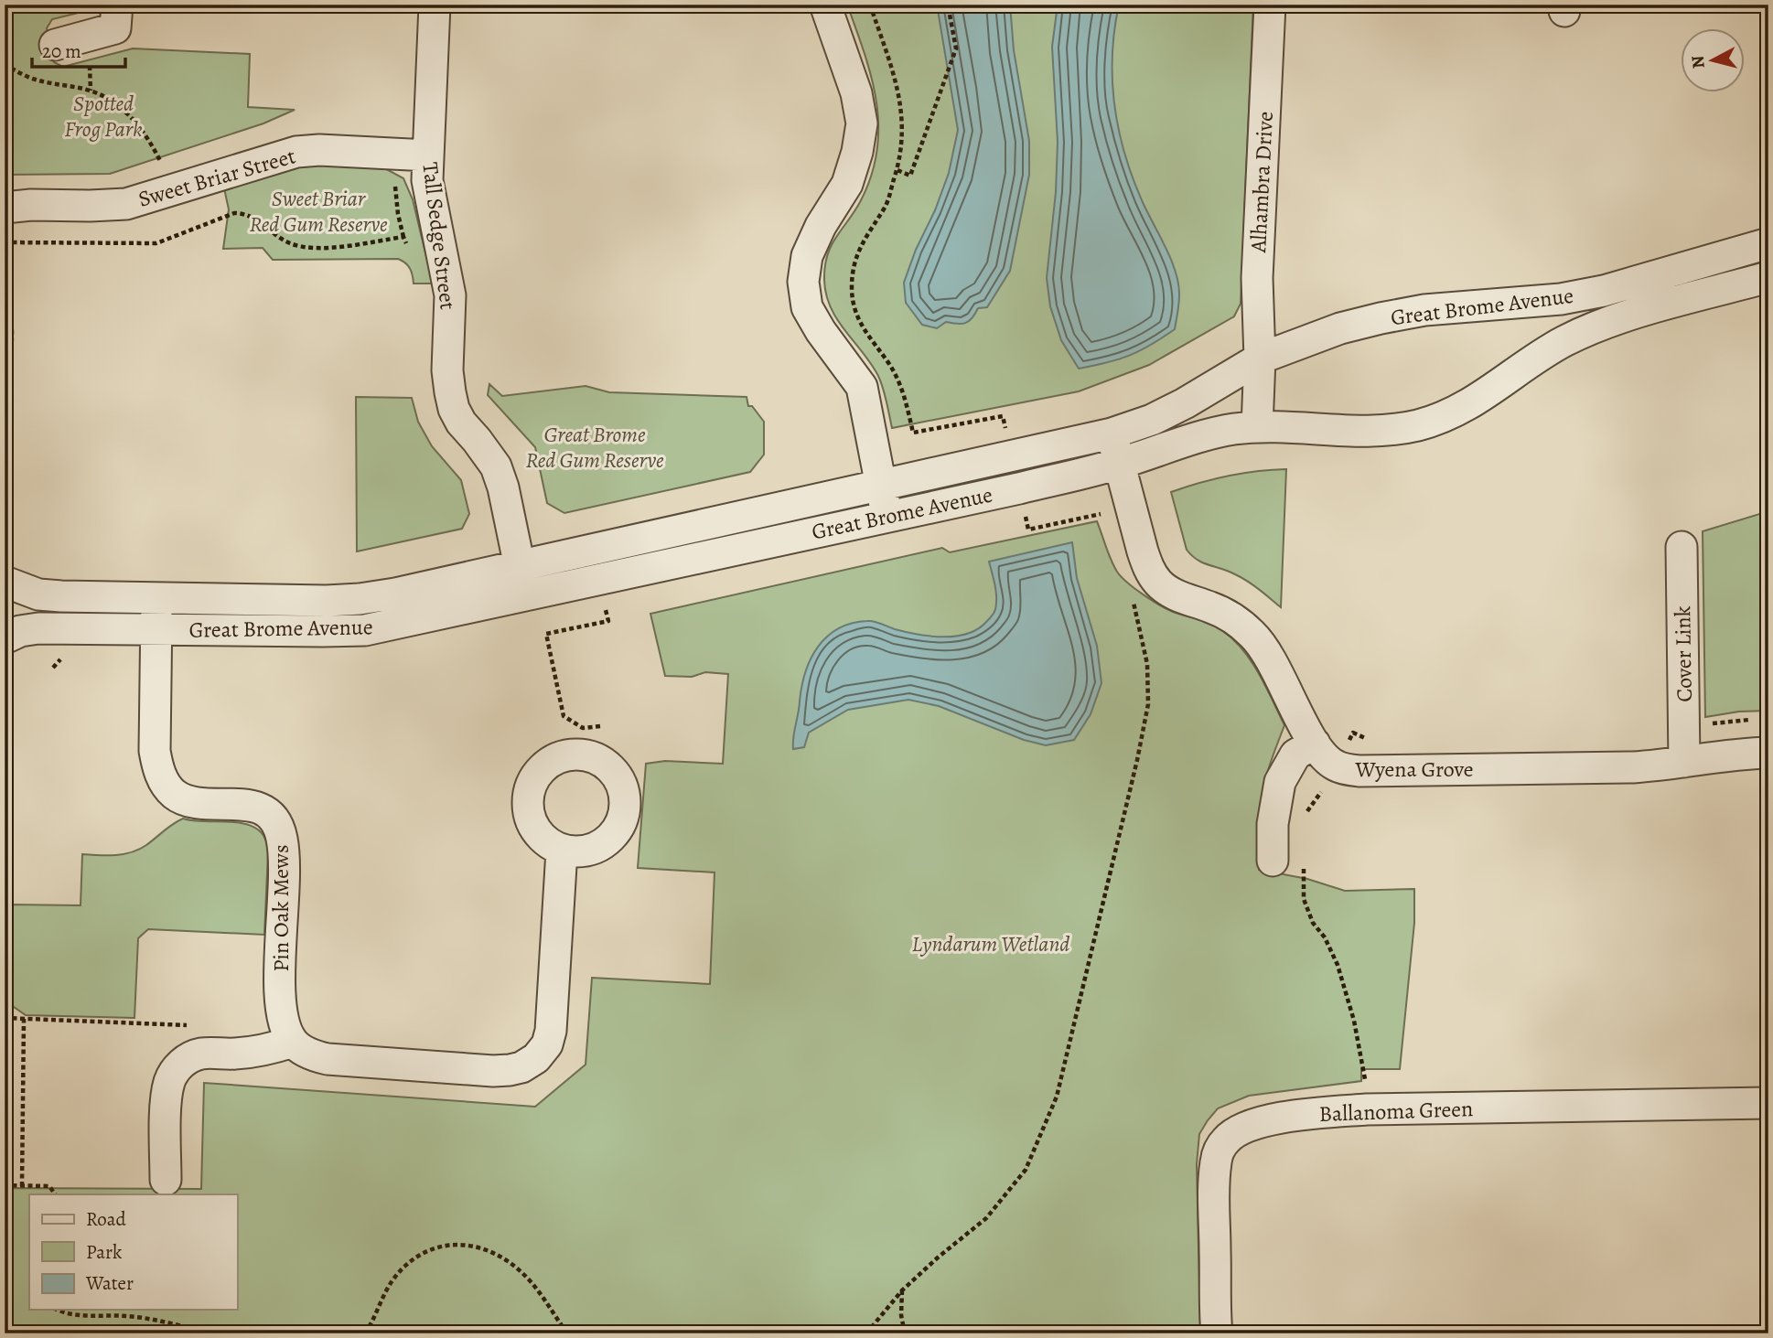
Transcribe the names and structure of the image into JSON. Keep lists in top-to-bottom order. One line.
{"streets":{"street":["Sweet Briar Street","Alhambra Drive","Tall Sedge Street","Great Brome Avenue","Cover Link","Wyena Grove","Pin Oak Mews","Ballanoma Green"]},"crossings":[["Sweet Briar Street","Tall Sedge Street"],["Alhambra Drive","Great Brome Avenue"],["Tall Sedge Street","Great Brome Avenue"],["Great Brome Avenue","Wyena Grove"],["Great Brome Avenue","Pin Oak Mews"],["Cover Link","Wyena Grove"]],"parks":["Spotted Frog Park","Sweet Briar Red Gum Reserve","Great Brome Red Gum Reserve","Lyndarum Wetland"],"legend":["Road","Park","Water"],"scale_bar":"20 m","north":"left"}
